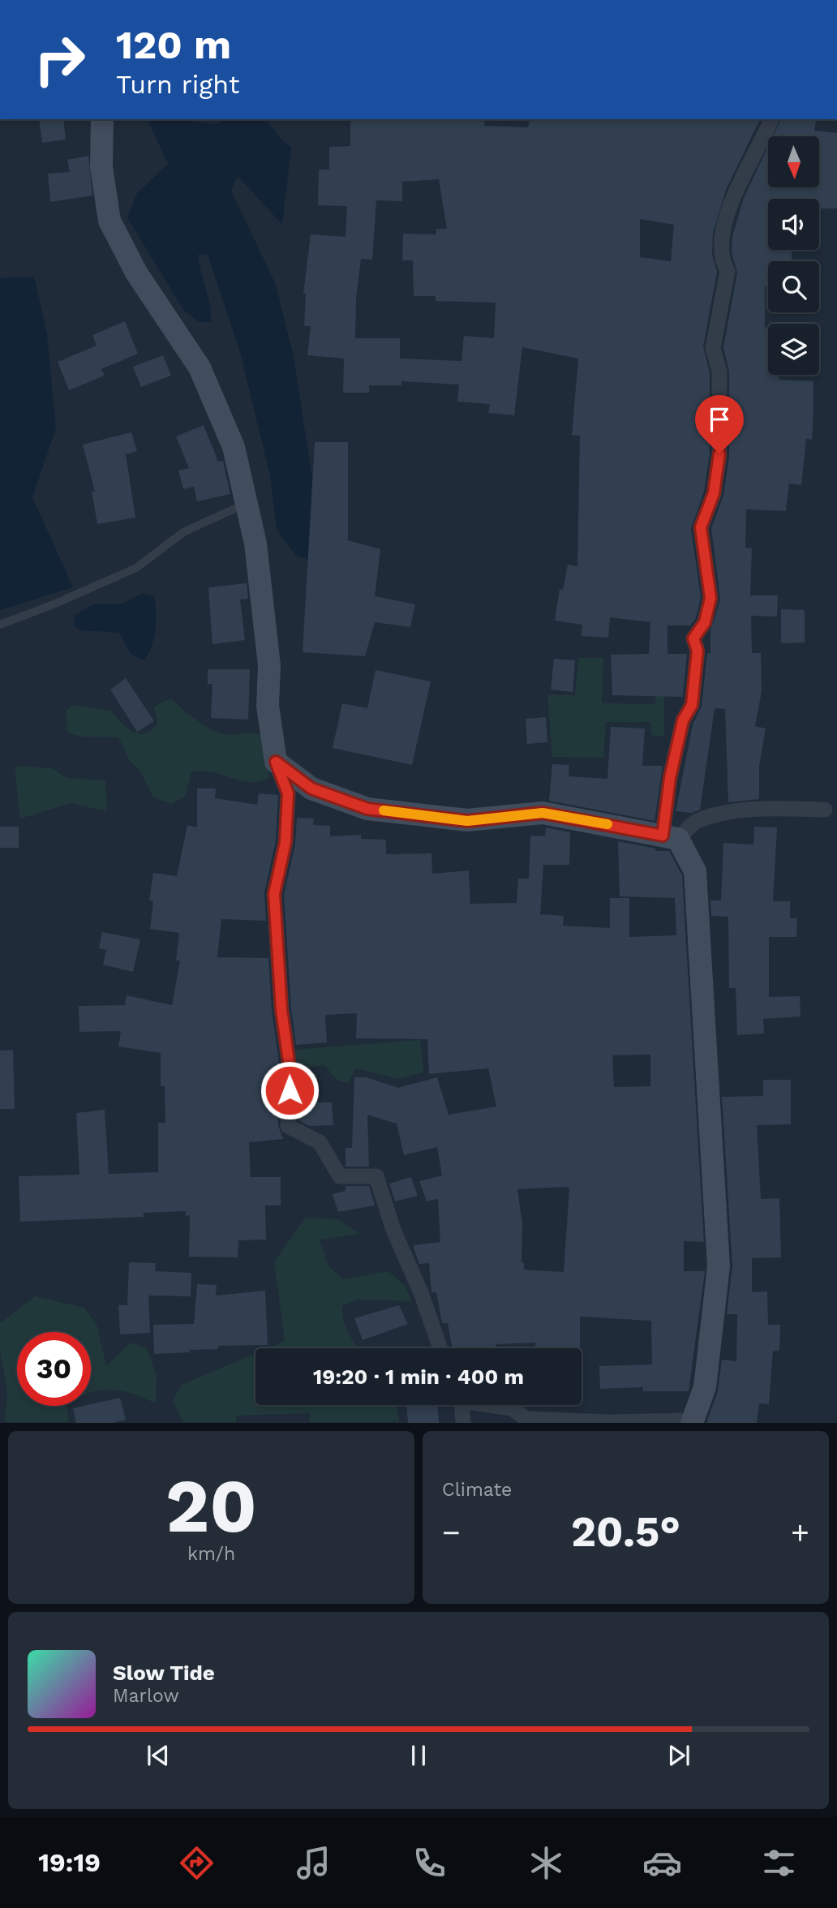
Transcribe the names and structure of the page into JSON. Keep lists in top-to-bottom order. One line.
{"north":"bottom","page":{"turn":["120 m","Turn right"],"limit":"30","trip":"19:20 · 1 min · 400 m","tile":[["20","km/h"],"Climate"],"heat":["−","20.5°","+"],"song":["Slow Tide","Marlow"],"tabs":"19:19"}}
